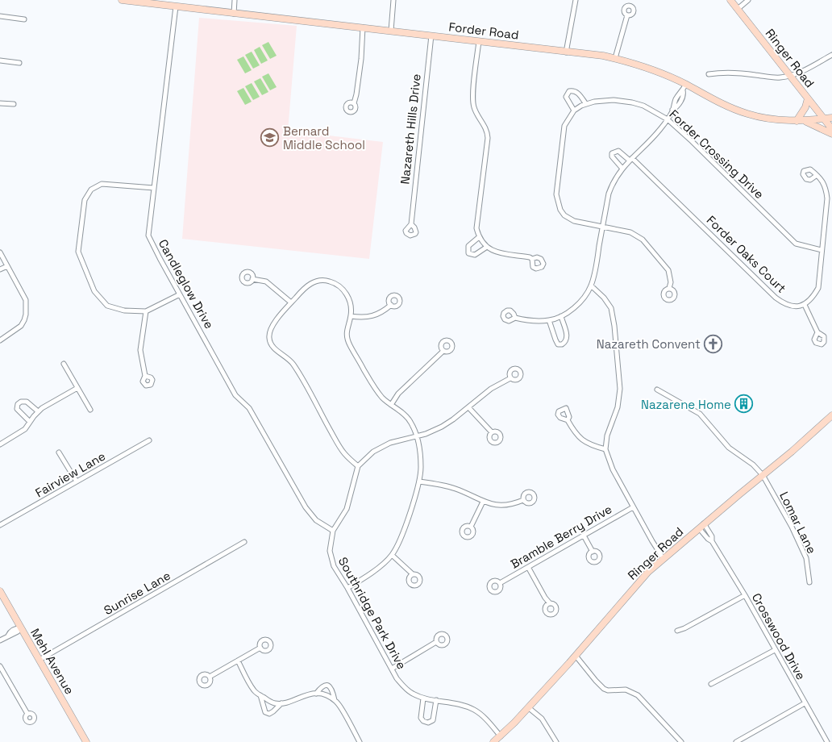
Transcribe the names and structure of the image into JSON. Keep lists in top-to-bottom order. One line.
{"streets":{"street":["Forder Road","Ringer Road","Nazareth Hills Drive","Forder Crossing Drive","Forder Oaks Court","Candleglow Drive","Fairview Lane","Lomar Lane","Bramble Berry Drive","Sunrise Lane","Southridge Park Drive","Crosswood Drive","Mehl Avenue"]},"crossings":[["Forder Road","Ringer Road"],["Forder Road","Nazareth Hills Drive"],["Forder Road","Candleglow Drive"],["Ringer Road","Lomar Lane"],["Ringer Road","Southridge Park Drive"],["Ringer Road","Crosswood Drive"],["Candleglow Drive","Southridge Park Drive"],["Sunrise Lane","Mehl Avenue"]],"places":{"school or university":["Bernard Middle School"],"church":["Nazareth Convent"],"building":["Nazarene Home"]}}
